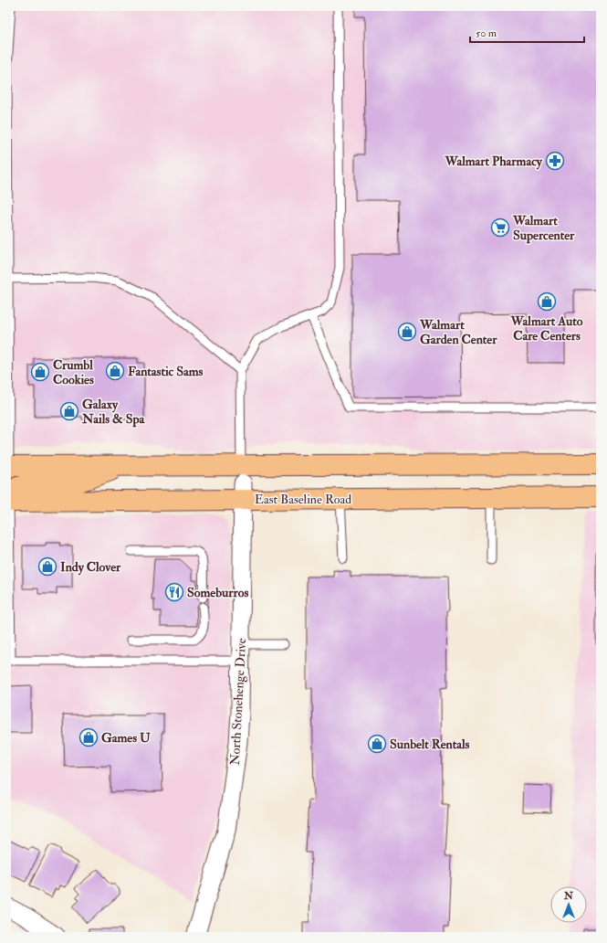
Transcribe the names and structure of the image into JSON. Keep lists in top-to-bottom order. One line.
{"streets":{"main road":["East Baseline Road"],"street":["North Stonehenge Drive"]},"crossings":[["East Baseline Road","North Stonehenge Drive"]],"places":{"pharmacy":["Walmart Pharmacy"],"supermarket":["Walmart Supercenter"],"shop":["Walmart Auto Care Centers","Walmart Garden Center","Fantastic Sams","Crumbl Cookies","Galaxy Nails & Spa","Indy Clover","Games U","Sunbelt Rentals"],"restaurant":["Someburros"]},"scale_bar":"50 m","north":"top"}
